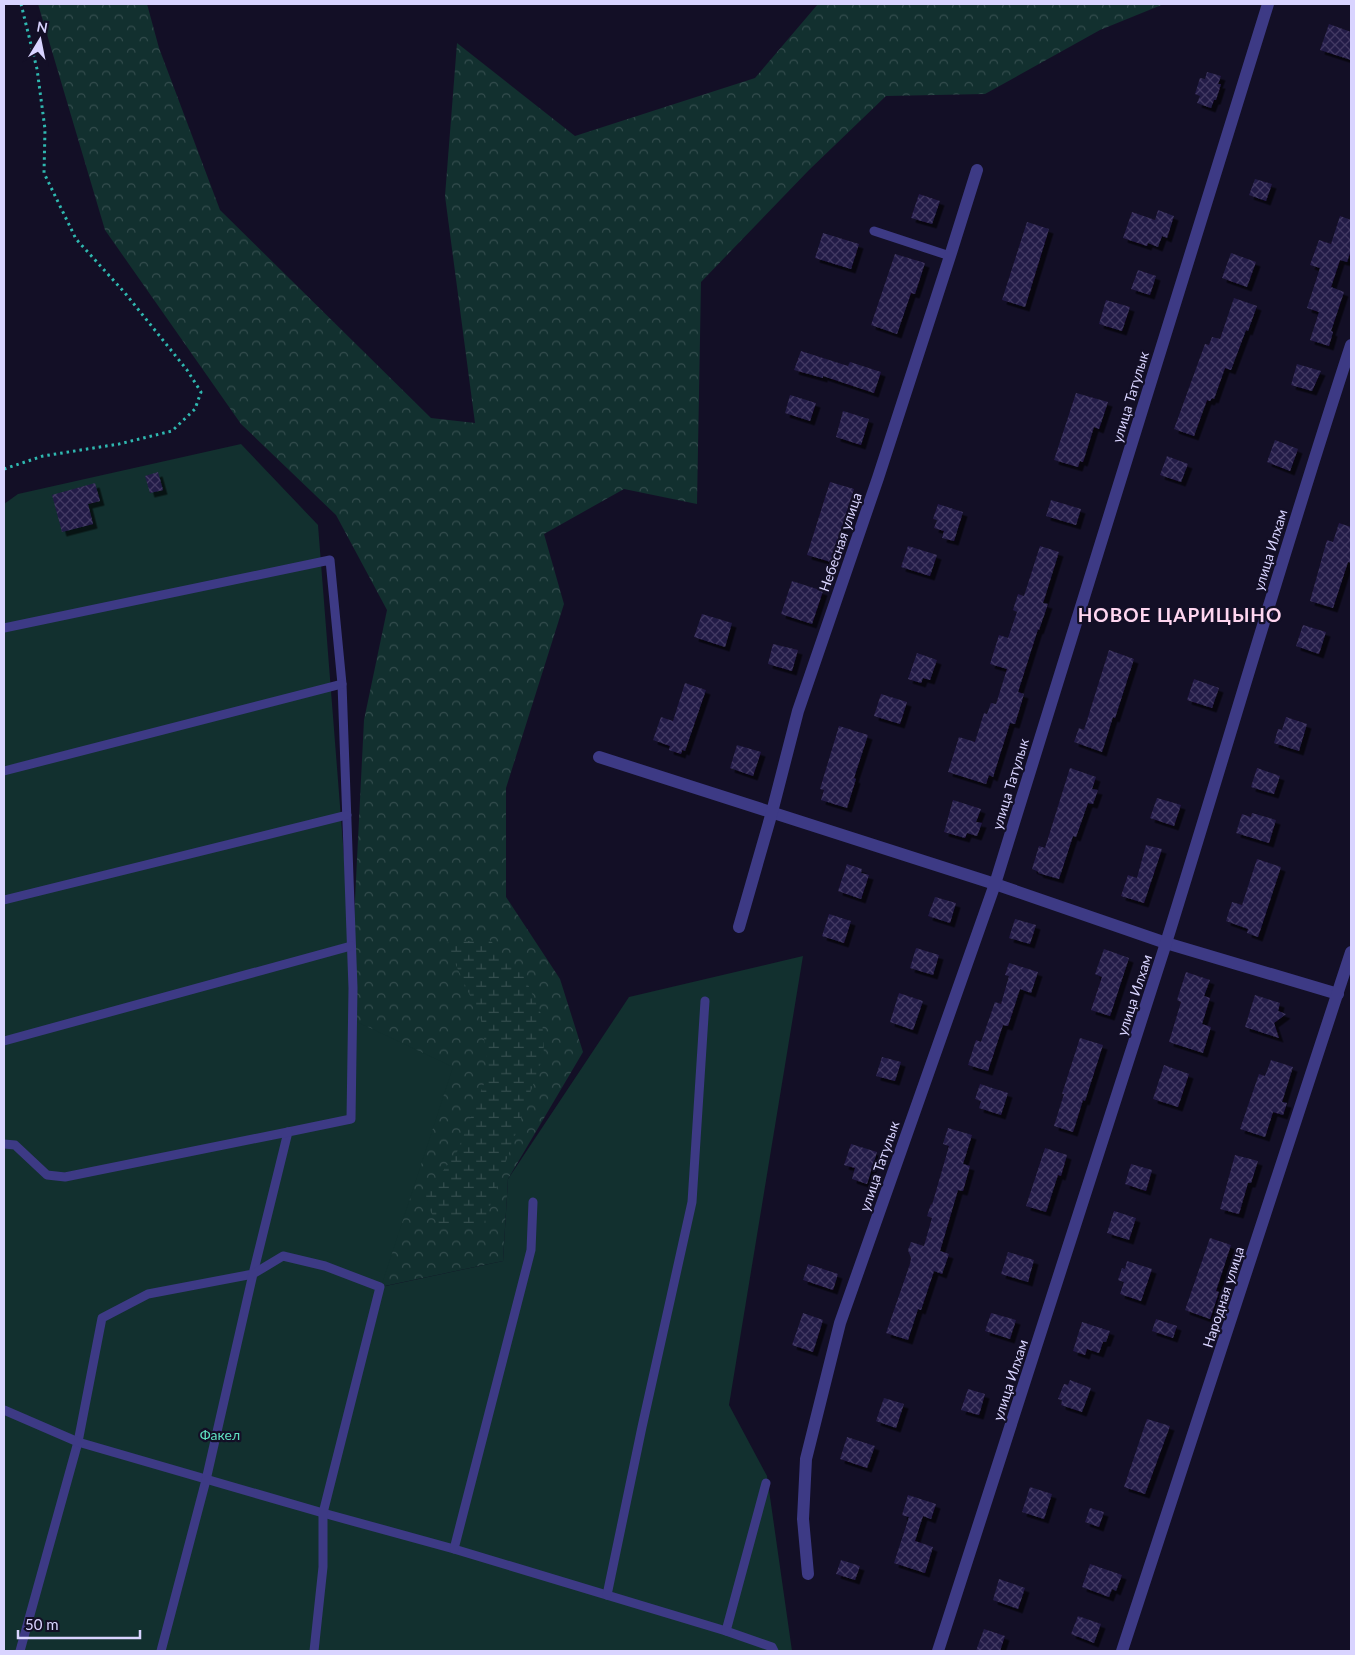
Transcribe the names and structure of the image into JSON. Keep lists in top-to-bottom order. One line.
{"streets":{"street":["улица Татулык","Небесная улица","улица Илхам","Народная улица"]},"districts":["НОВОЕ ЦАРИЦЫНО"],"parks":["Факел"],"scale_bar":"50 m","north":"top"}
